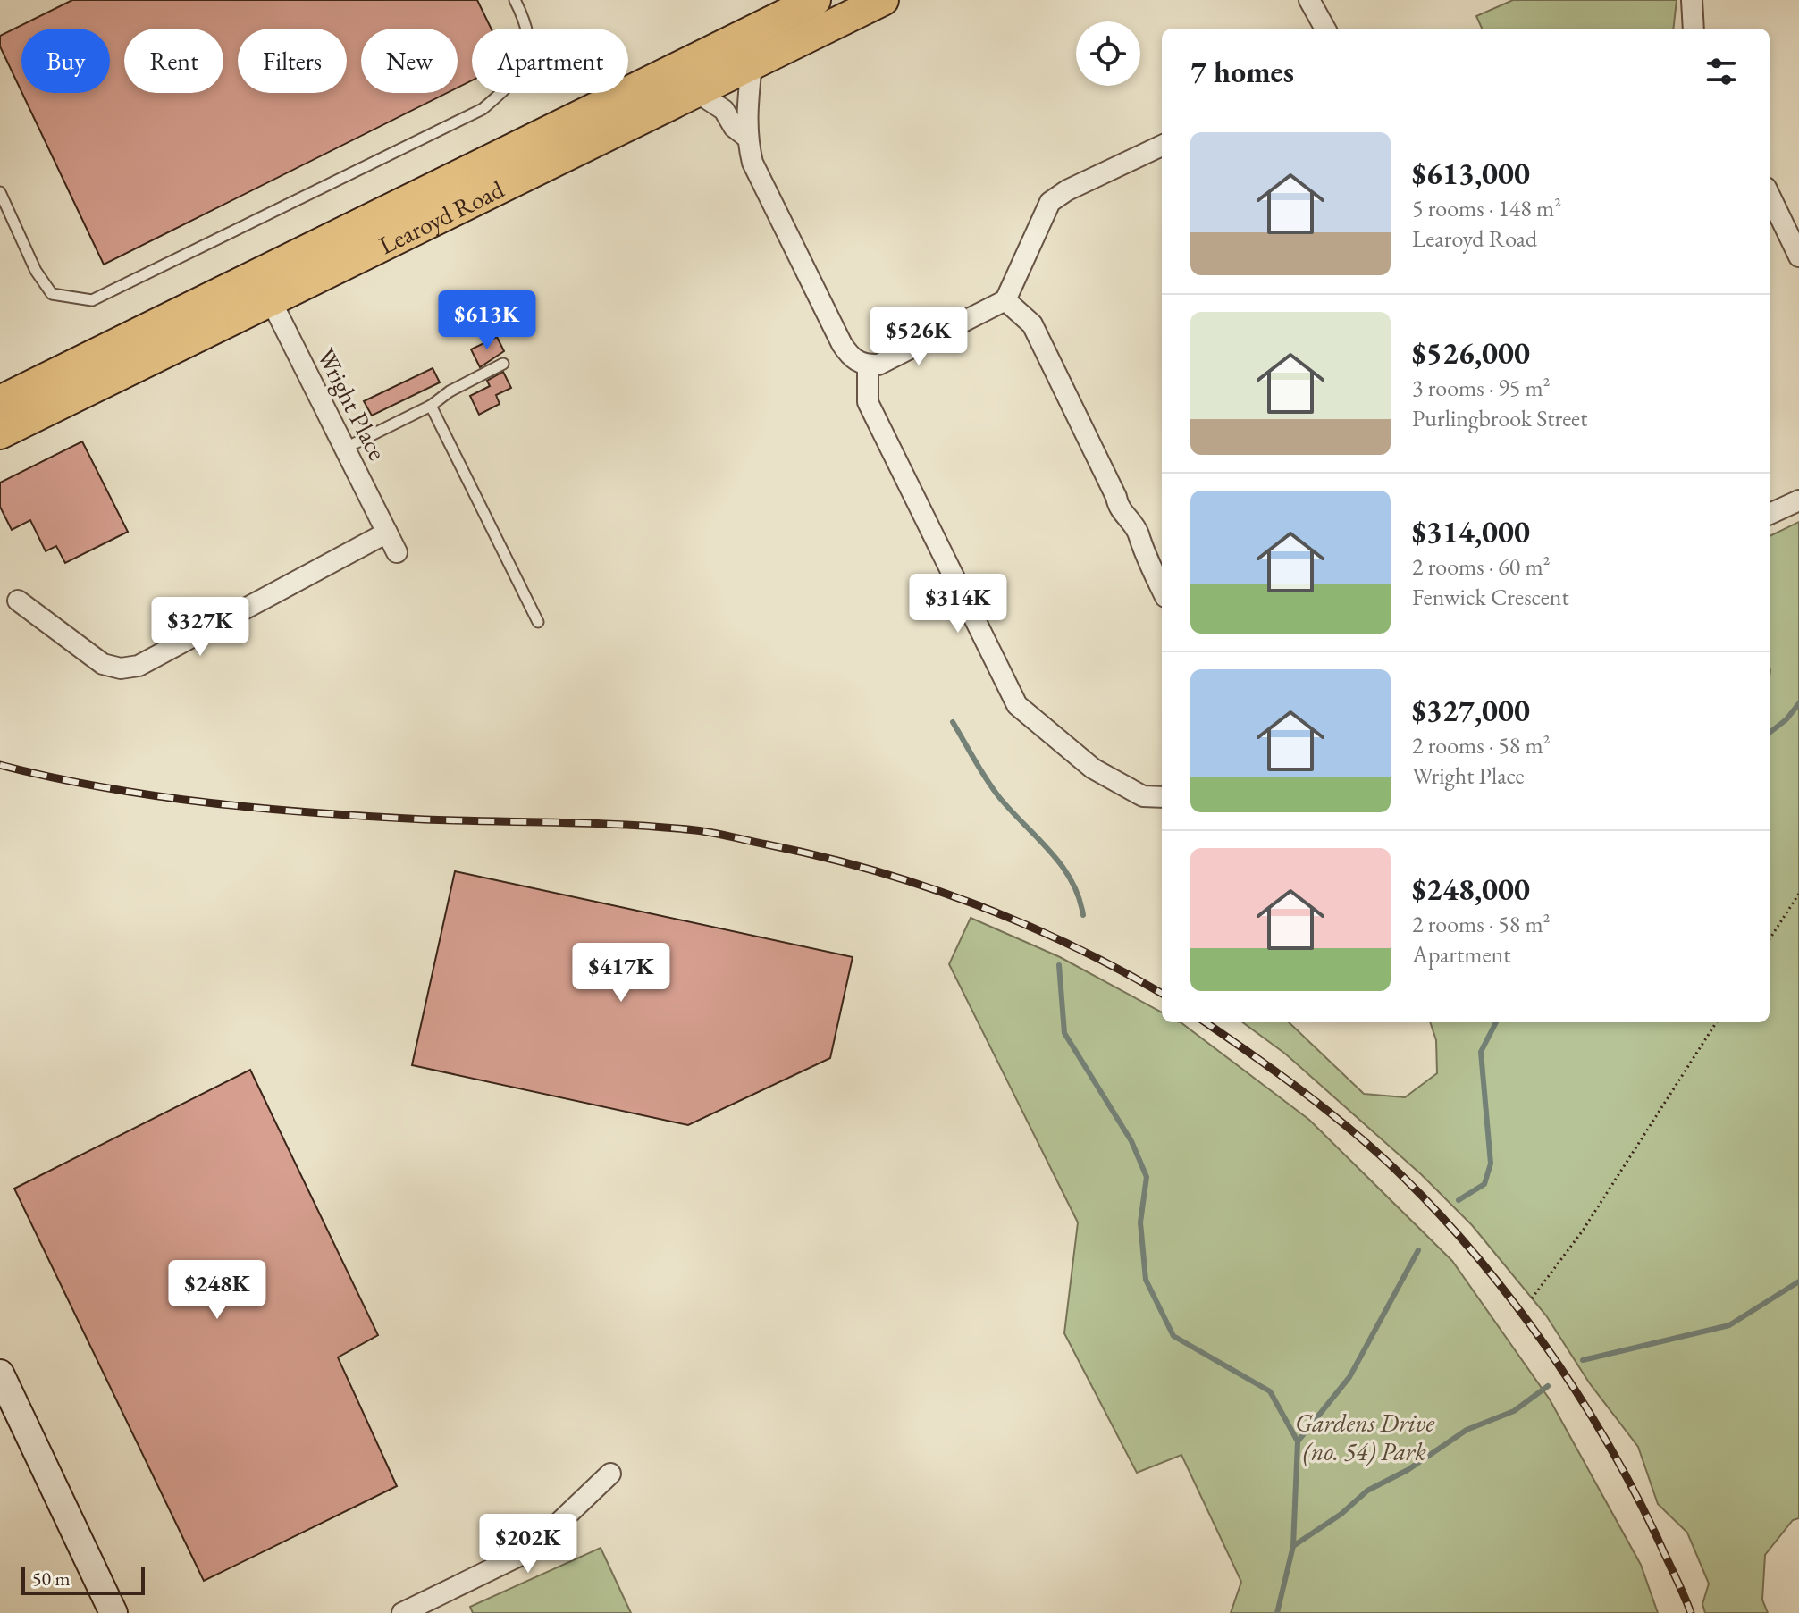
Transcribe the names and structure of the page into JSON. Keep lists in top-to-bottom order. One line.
{"streets":{"main road":["Learoyd Road"],"street":["Wright Place"]},"crossings":[["Learoyd Road","Wright Place"]],"parks":["Gardens Drive (no. 54) Park"],"scale_bar":"50 m","page":{"chip":["Buy","Rent","Filters","New","Apartment"],"heading":"7 homes","list":[{"name":"$613,000","note":"5 rooms · 148 m² · Learoyd Road"},{"name":"$526,000","note":"3 rooms · 95 m² · Purlingbrook Street"},{"name":"$314,000","note":"2 rooms · 60 m² · Fenwick Crescent"},{"name":"$327,000","note":"2 rooms · 58 m² · Wright Place"},{"name":"$248,000","note":"2 rooms · 58 m² · Apartment"}],"price":["$613K","$526K","$314K","$327K","$417K","$248K","$202K"],"scale":"50 m"}}
